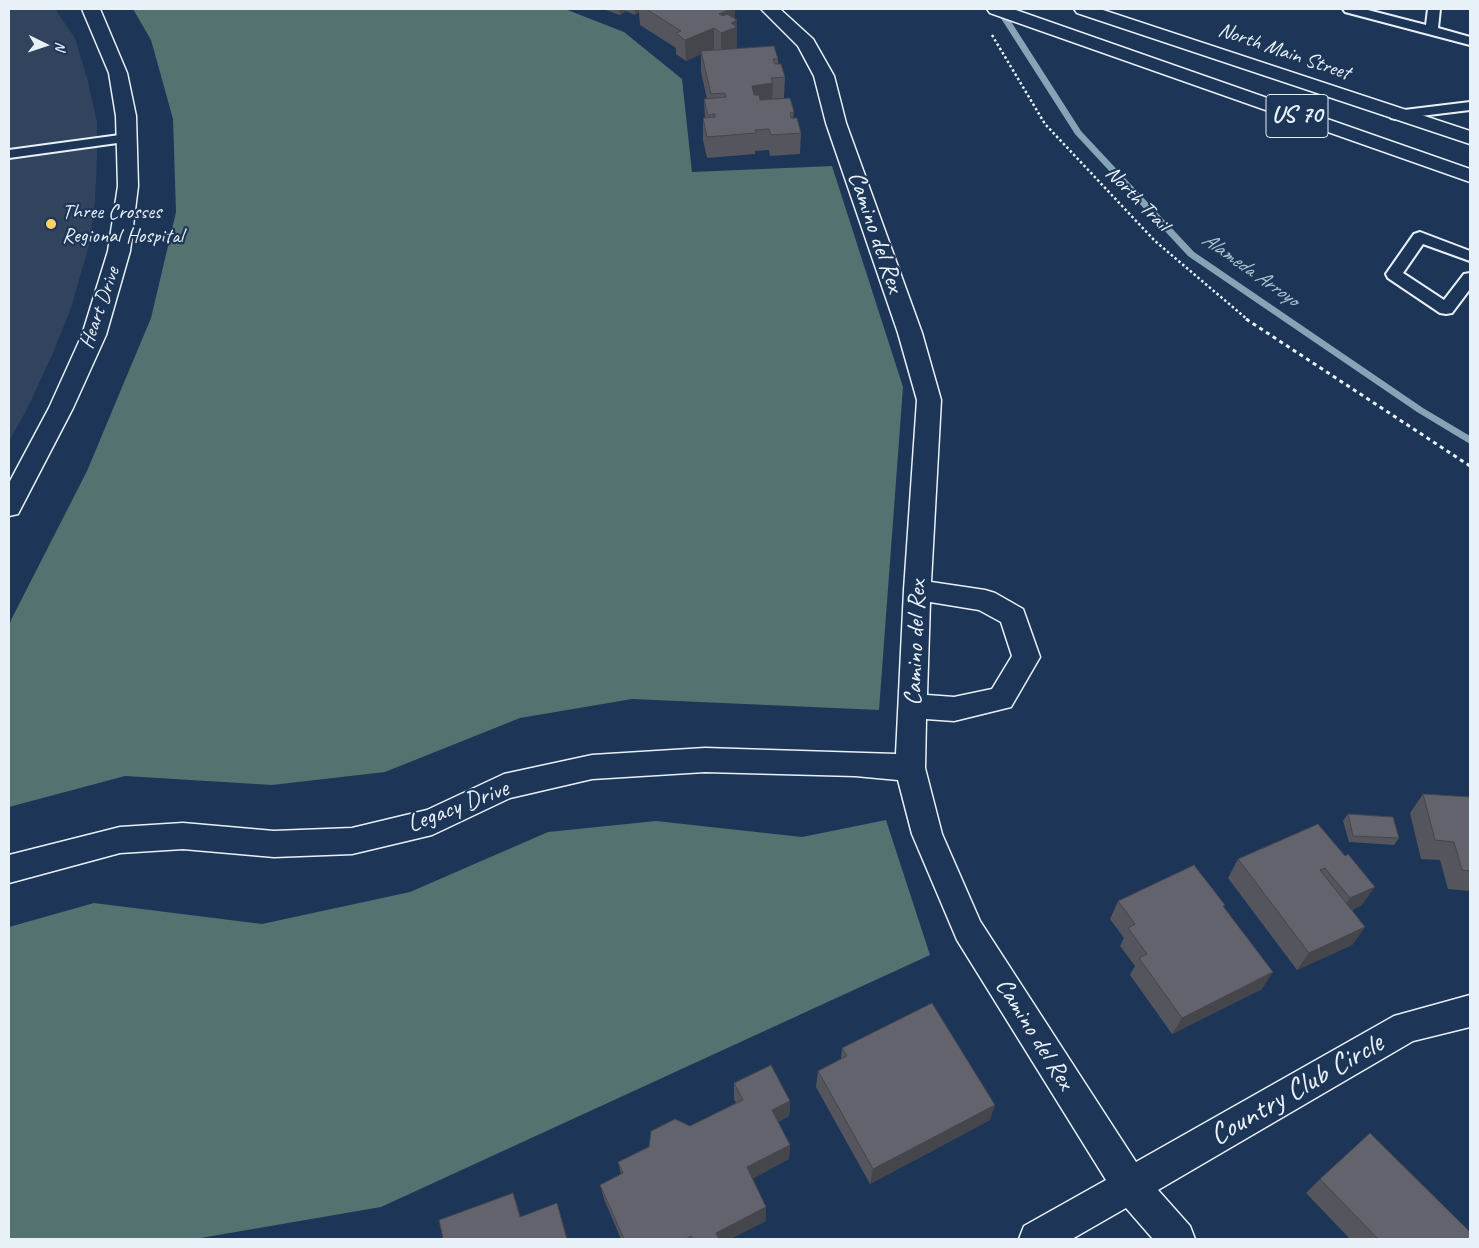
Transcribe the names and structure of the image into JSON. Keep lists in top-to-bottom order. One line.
{"streets":{"street":["North Main Street","US 70","Camino del Rex","Heart Drive","Legacy Drive","Country Club Circle"],"path":["North Trail"]},"crossings":[["Camino del Rex","Legacy Drive"],["Camino del Rex","Country Club Circle"]],"water":["Alameda Arroyo"],"places":["Three Crosses Regional Hospital"],"north":"right"}
